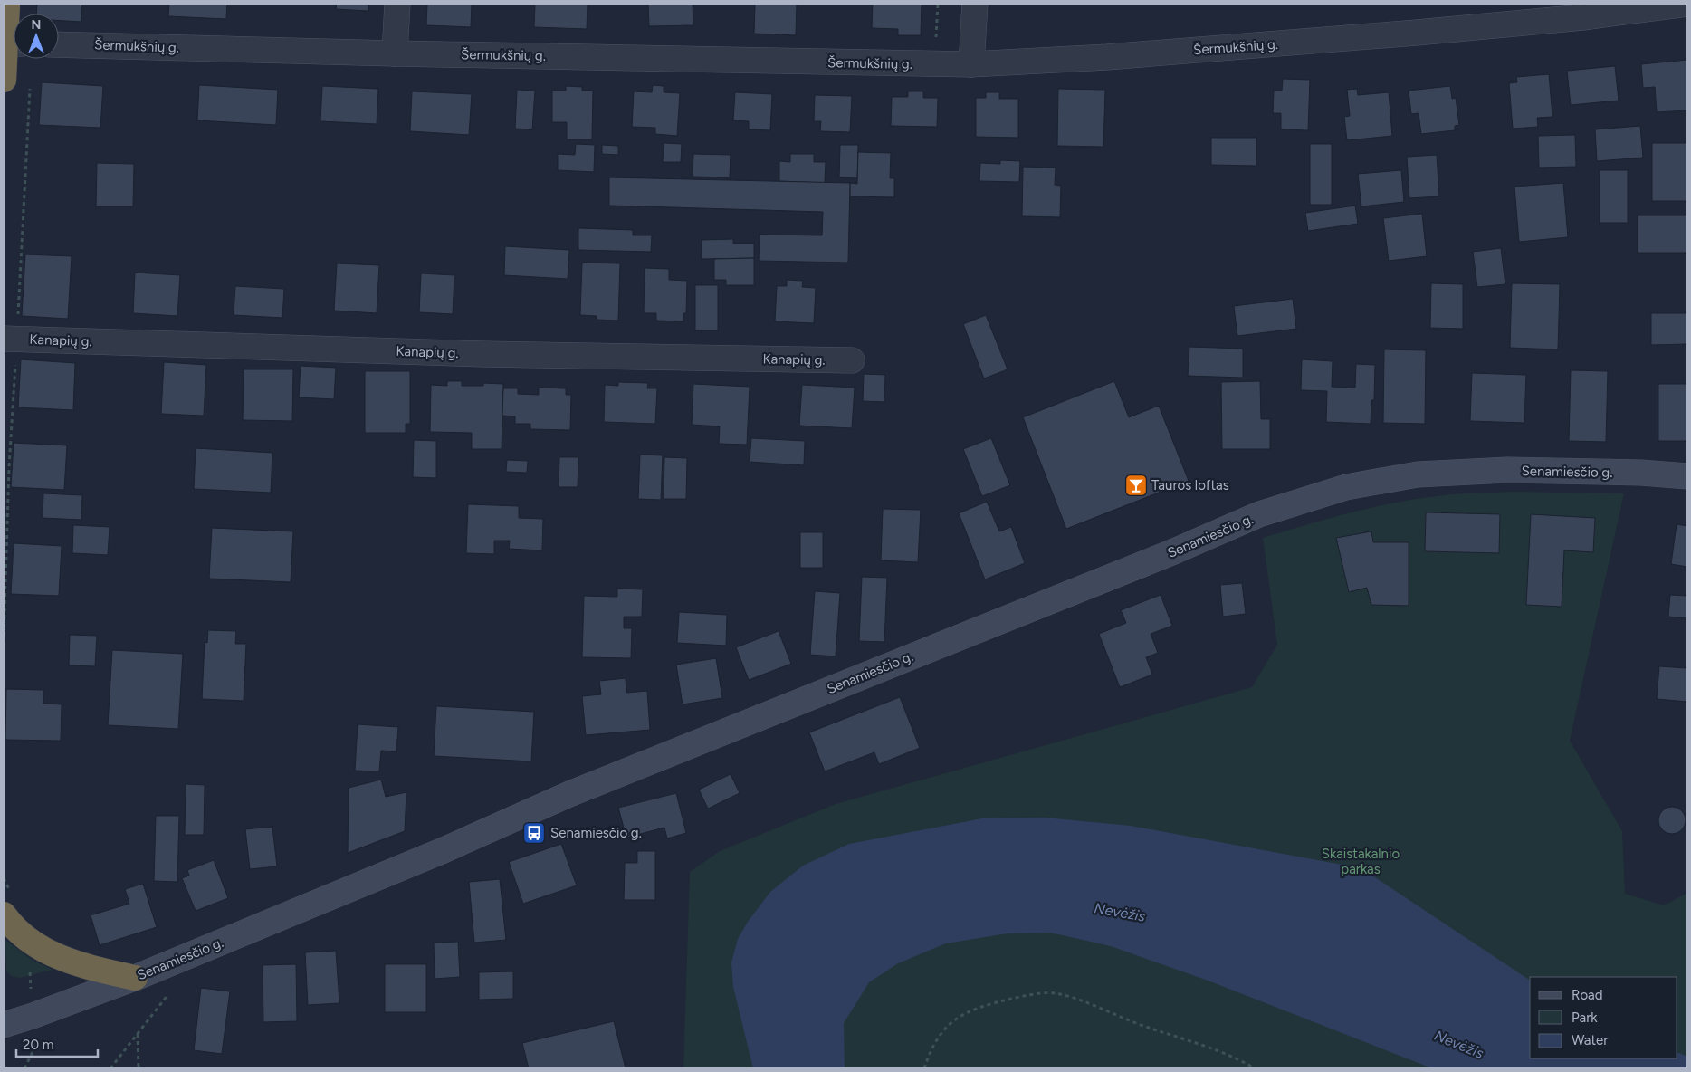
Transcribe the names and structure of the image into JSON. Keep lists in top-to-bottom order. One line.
{"streets":{"main road":["Senamiesčio g."],"street":["Šermukšnių g.","Kanapių g."]},"water":["Nevėžis"],"parks":["Skaistakalnio parkas"],"places":{"bar":["Tauros loftas"],"bus stop":["Senamiesčio g."]},"legend":["Road","Park","Water"],"scale_bar":"20 m","north":"top"}
